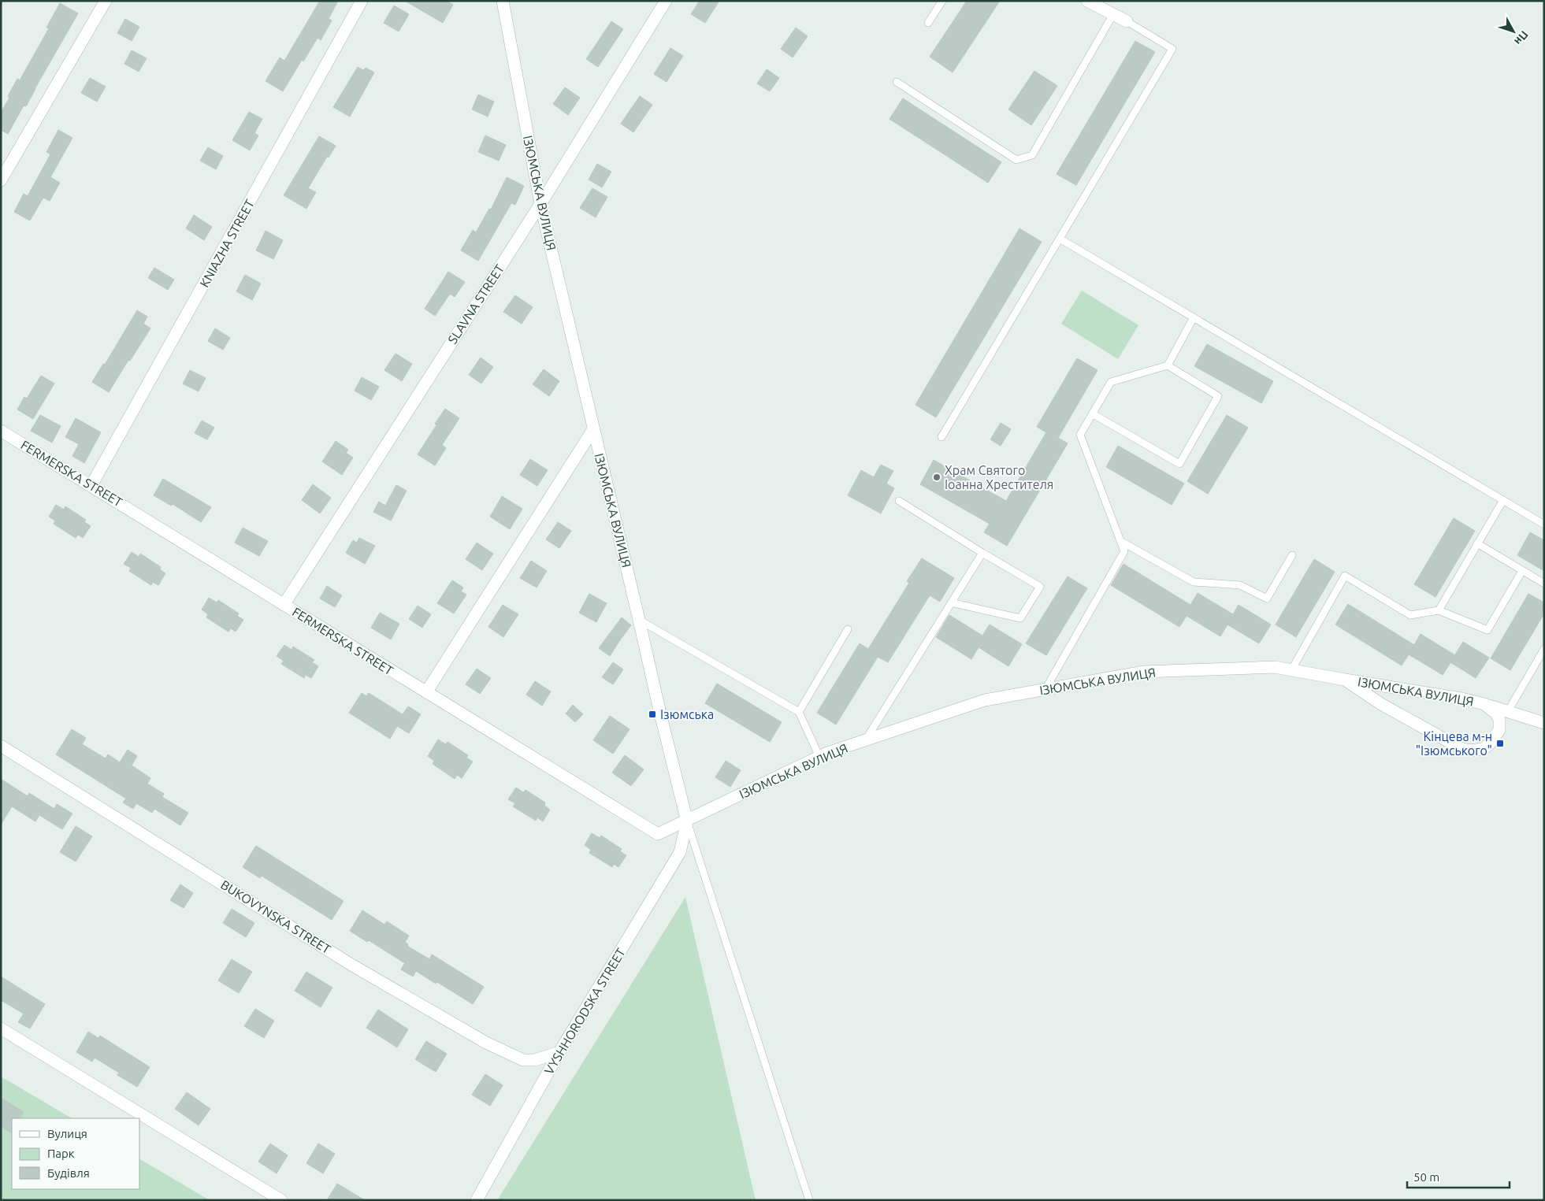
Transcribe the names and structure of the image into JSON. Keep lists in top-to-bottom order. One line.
{"streets":{"street":["ІЗЮМСЬКА ВУЛИЦЯ","KNIAZHA STREET","SLAVNA STREET","FERMERSKA STREET","BUKOVYNSKA STREET","VYSHHORODSKA STREET"]},"crossings":[["ІЗЮМСЬКА ВУЛИЦЯ","SLAVNA STREET"],["ІЗЮМСЬКА ВУЛИЦЯ","FERMERSKA STREET"],["ІЗЮМСЬКА ВУЛИЦЯ","VYSHHORODSKA STREET"],["KNIAZHA STREET","FERMERSKA STREET"],["SLAVNA STREET","FERMERSKA STREET"],["FERMERSKA STREET","VYSHHORODSKA STREET"],["BUKOVYNSKA STREET","VYSHHORODSKA STREET"]],"places":{"other":["Храм Святого Іоанна Хрестителя"],"transit":["Ізюмська","Кінцева м-н \"Ізюмського\""]},"legend":["Вулиця","Парк","Будівля"],"scale_bar":"50 m","north":"bottom right"}
